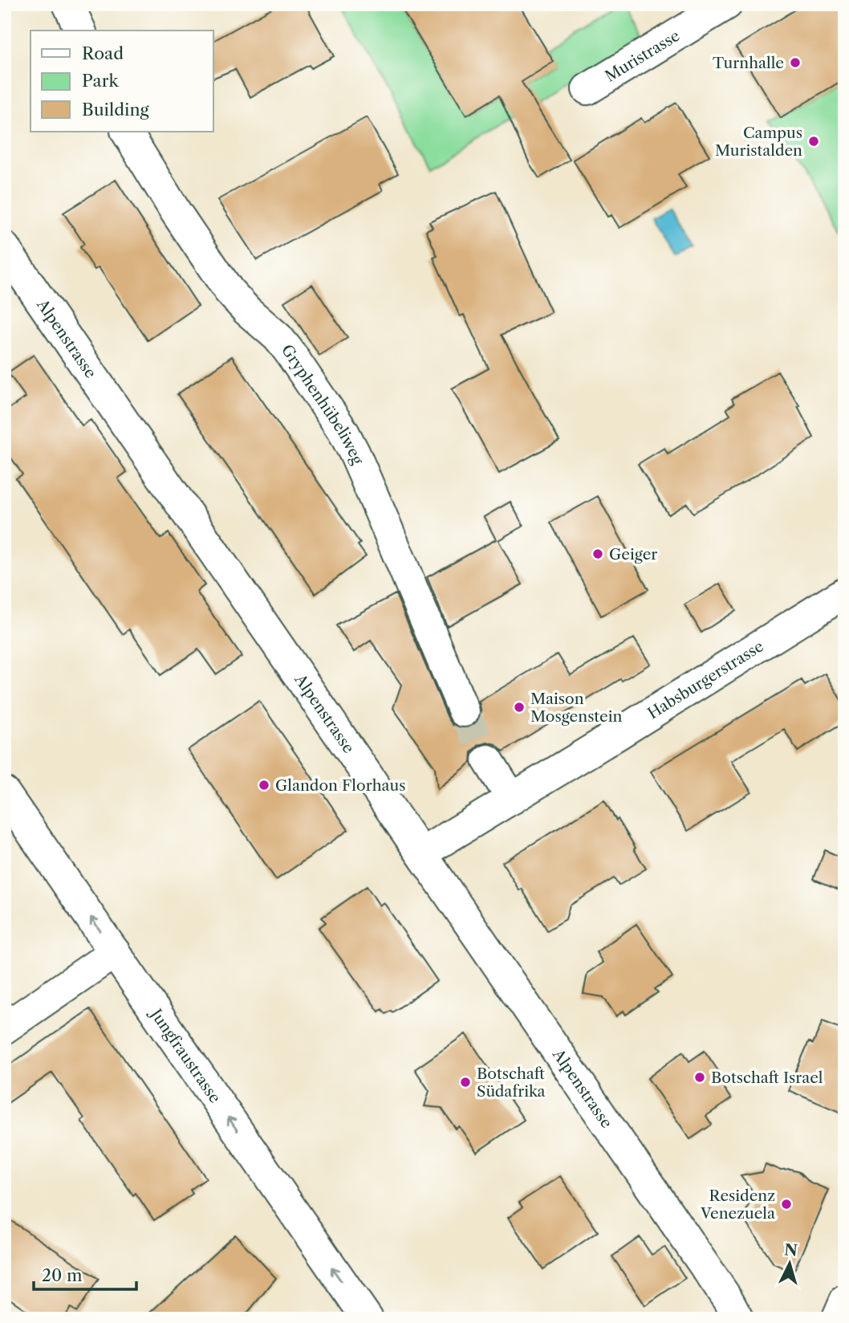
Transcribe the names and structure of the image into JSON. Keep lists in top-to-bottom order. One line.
{"streets":{"street":["Muristrasse","Alpenstrasse","Gryphenhübeliweg","Habsburgerstrasse","Jungfraustrasse"]},"crossings":[["Alpenstrasse","Habsburgerstrasse"]],"one_way":["Jungfraustrasse"],"places":["Turnhalle","Campus Muristalden","Geiger","Maison Mosgenstein","Glandon Florhaus","Botschaft Israel","Botschaft Südafrika","Residenz Venezuela"],"legend":["Road","Park","Building"],"scale_bar":"20 m","north":"top"}
